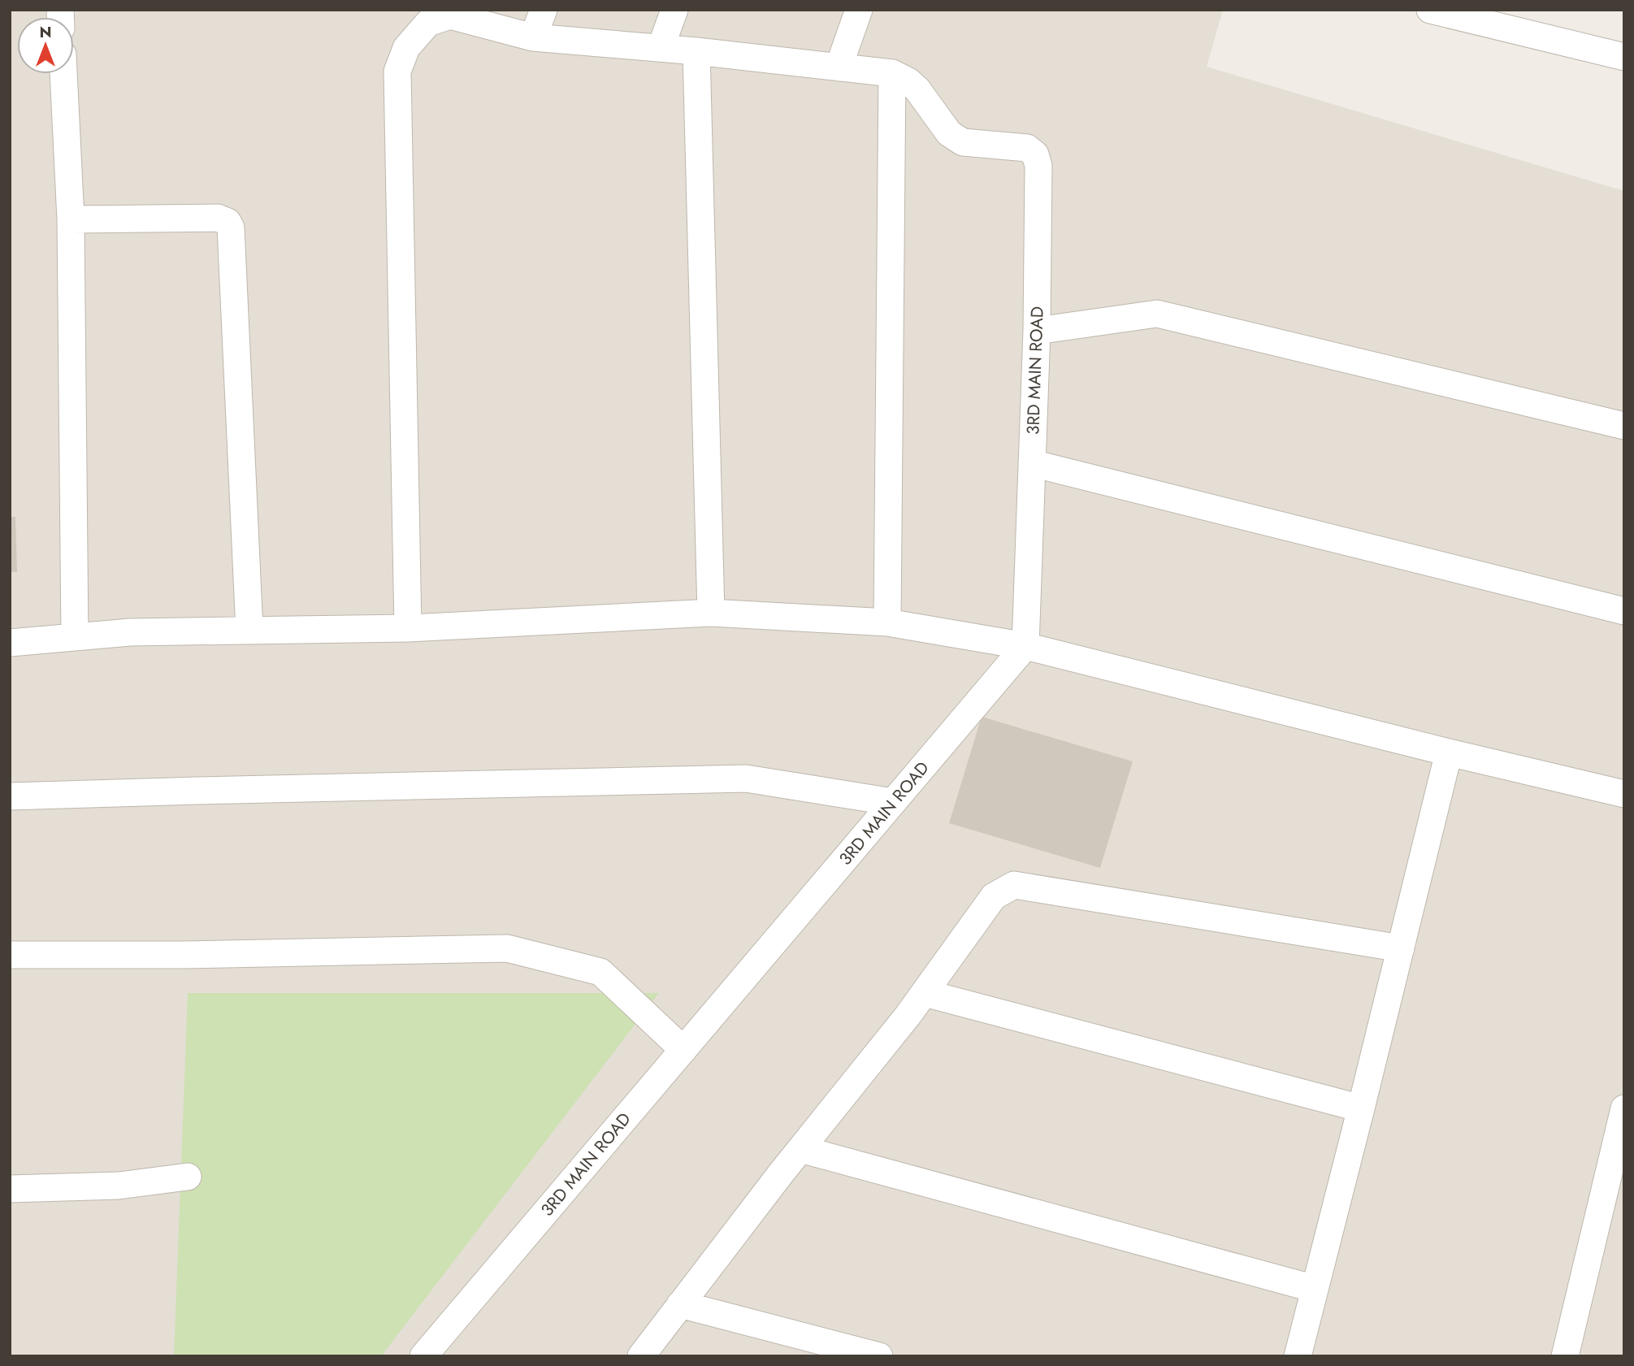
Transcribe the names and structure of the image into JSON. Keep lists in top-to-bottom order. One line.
{"streets":{"street":["3RD MAIN ROAD"]},"north":"top"}
